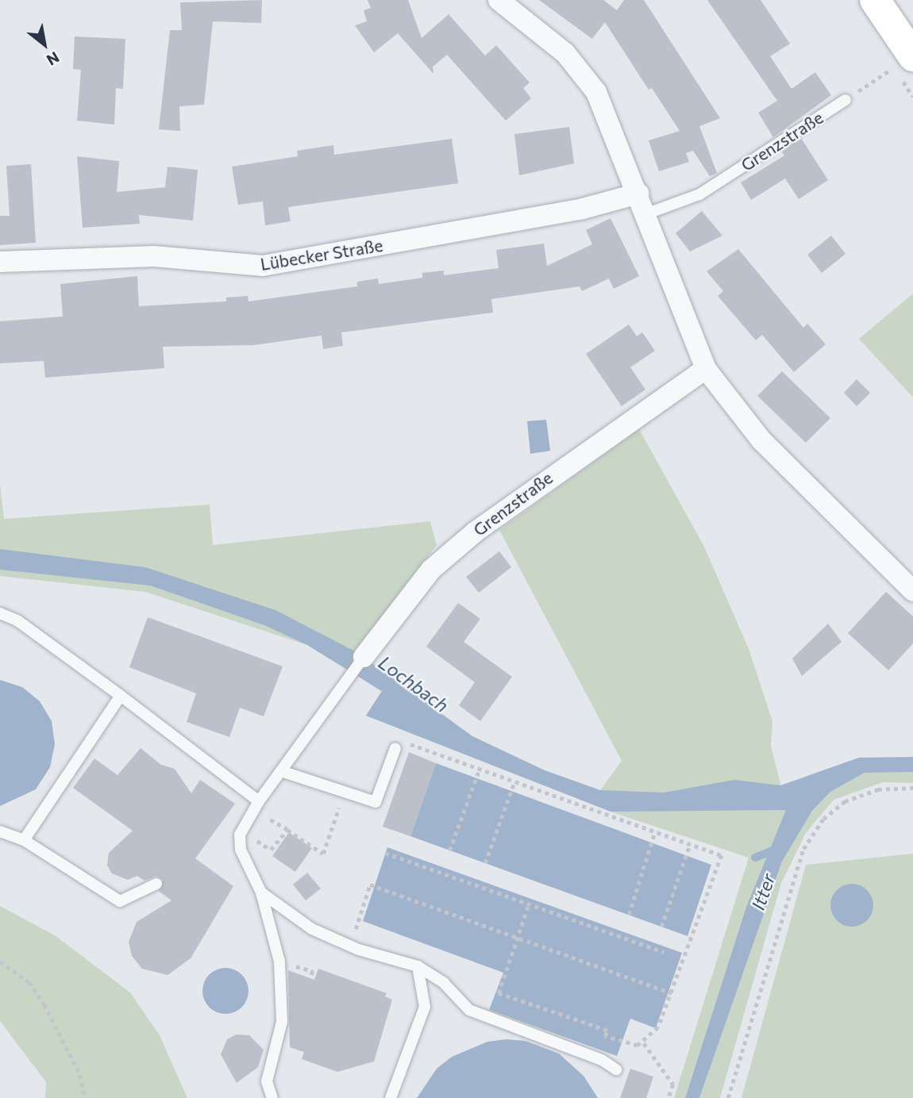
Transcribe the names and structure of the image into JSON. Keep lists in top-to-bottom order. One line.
{"streets":{"street":["Grenzstraße","Lübecker Straße"]},"water":["Lochbach","Itter"],"north":"bottom right"}
